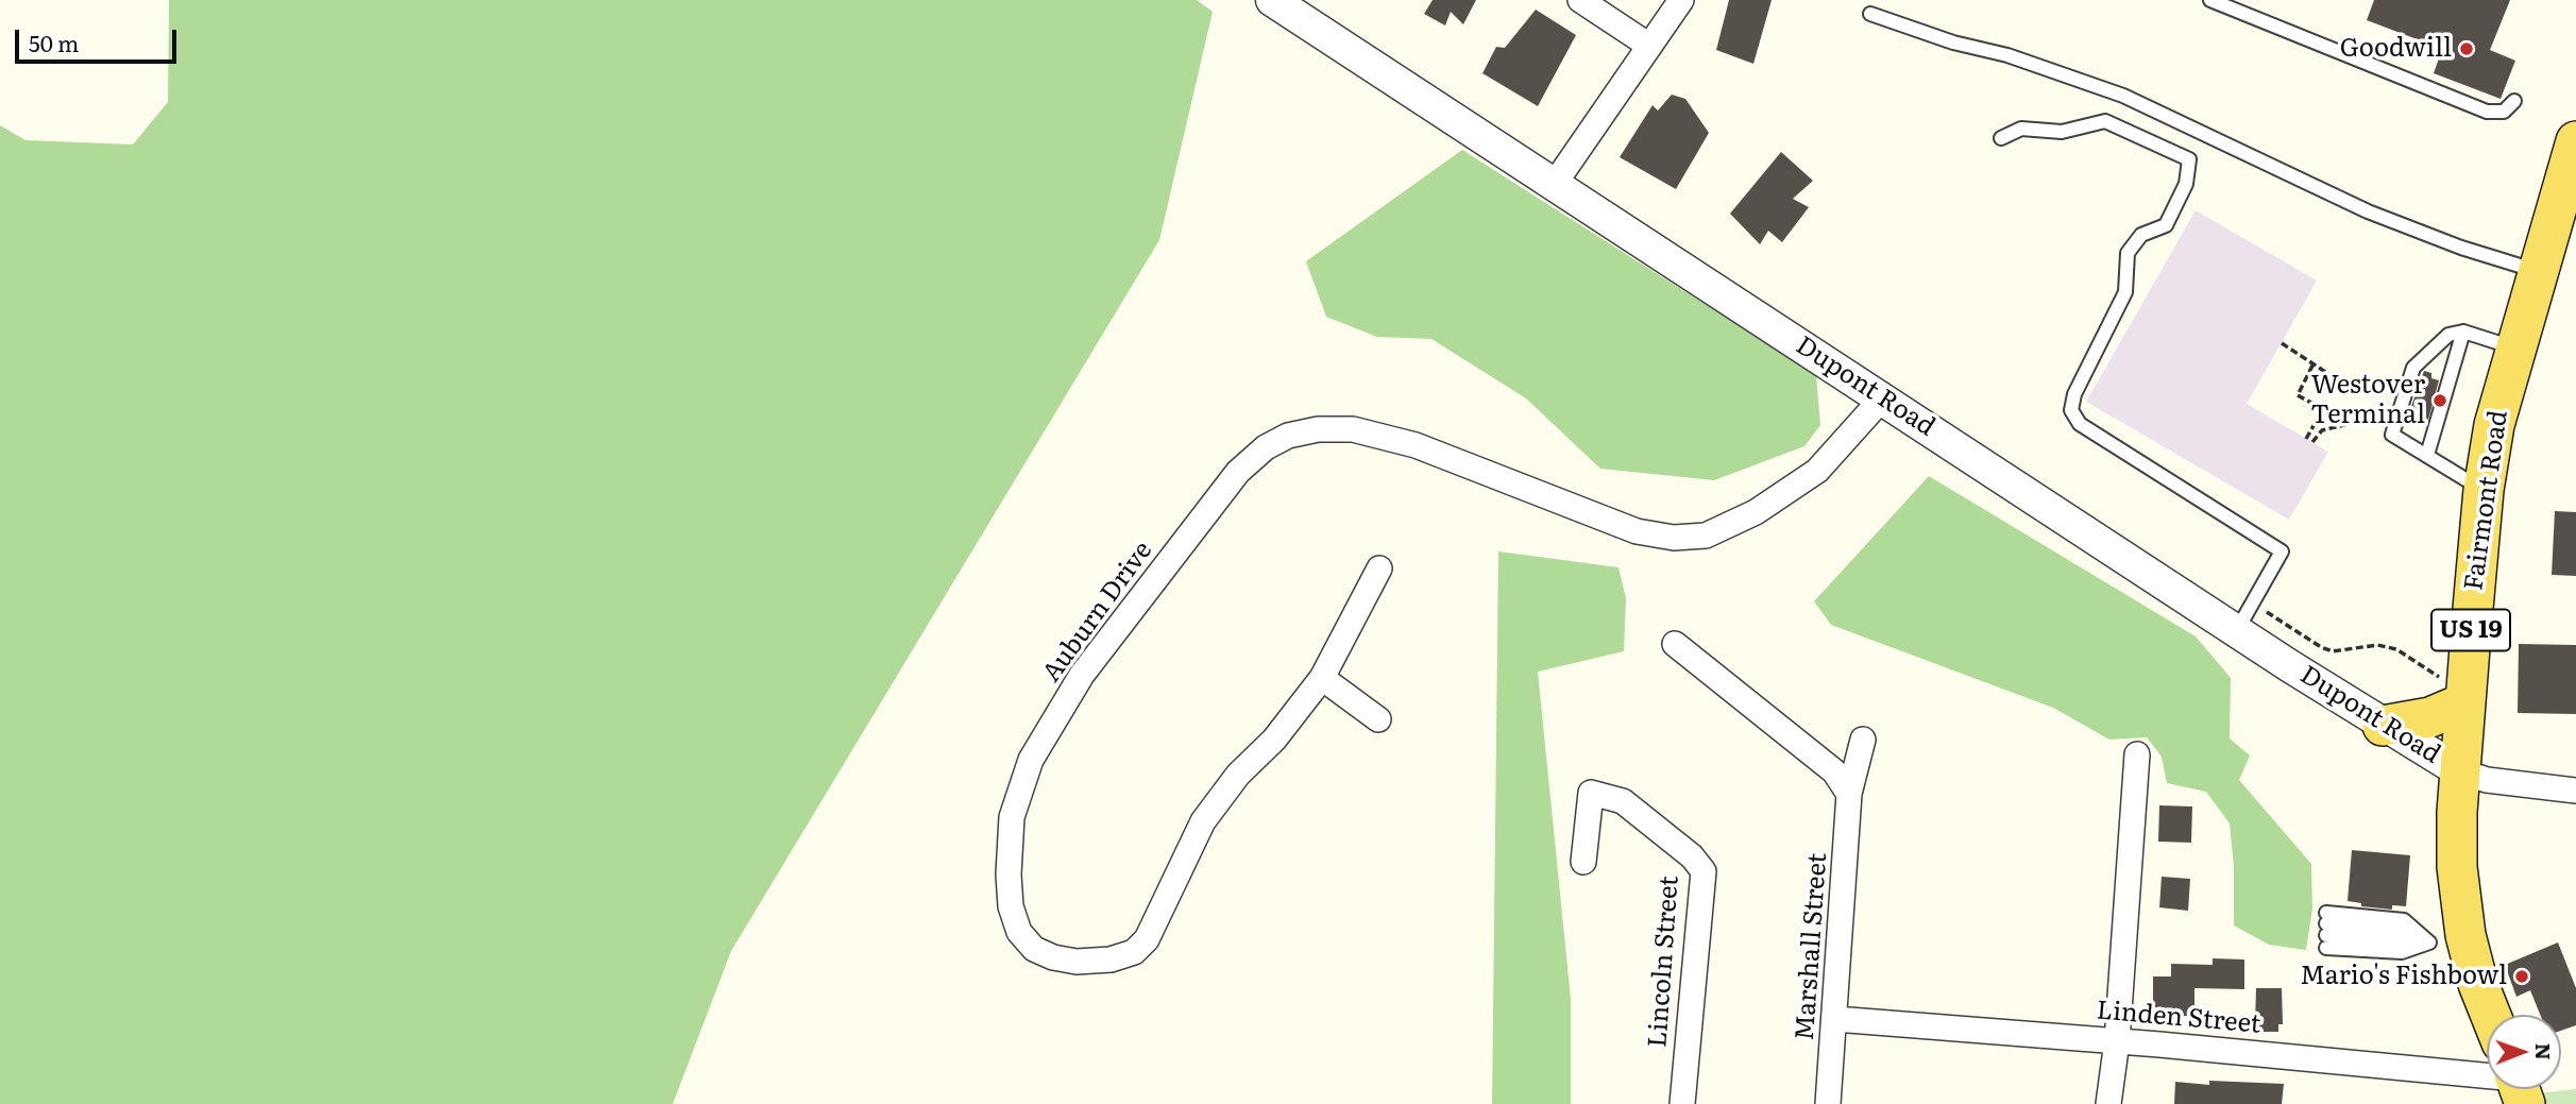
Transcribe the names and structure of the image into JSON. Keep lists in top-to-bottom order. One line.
{"streets":{"main road":["Fairmont Road","US 19"],"street":["Dupont Road","Auburn Drive","Marshall Street","Lincoln Street","Linden Street"]},"crossings":[["Dupont Road","Fairmont Road"],["Dupont Road","Auburn Drive"],["Marshall Street","Linden Street"]],"places":["Goodwill","Westover Terminal","Mario's Fishbowl"],"scale_bar":"50 m","north":"right"}
